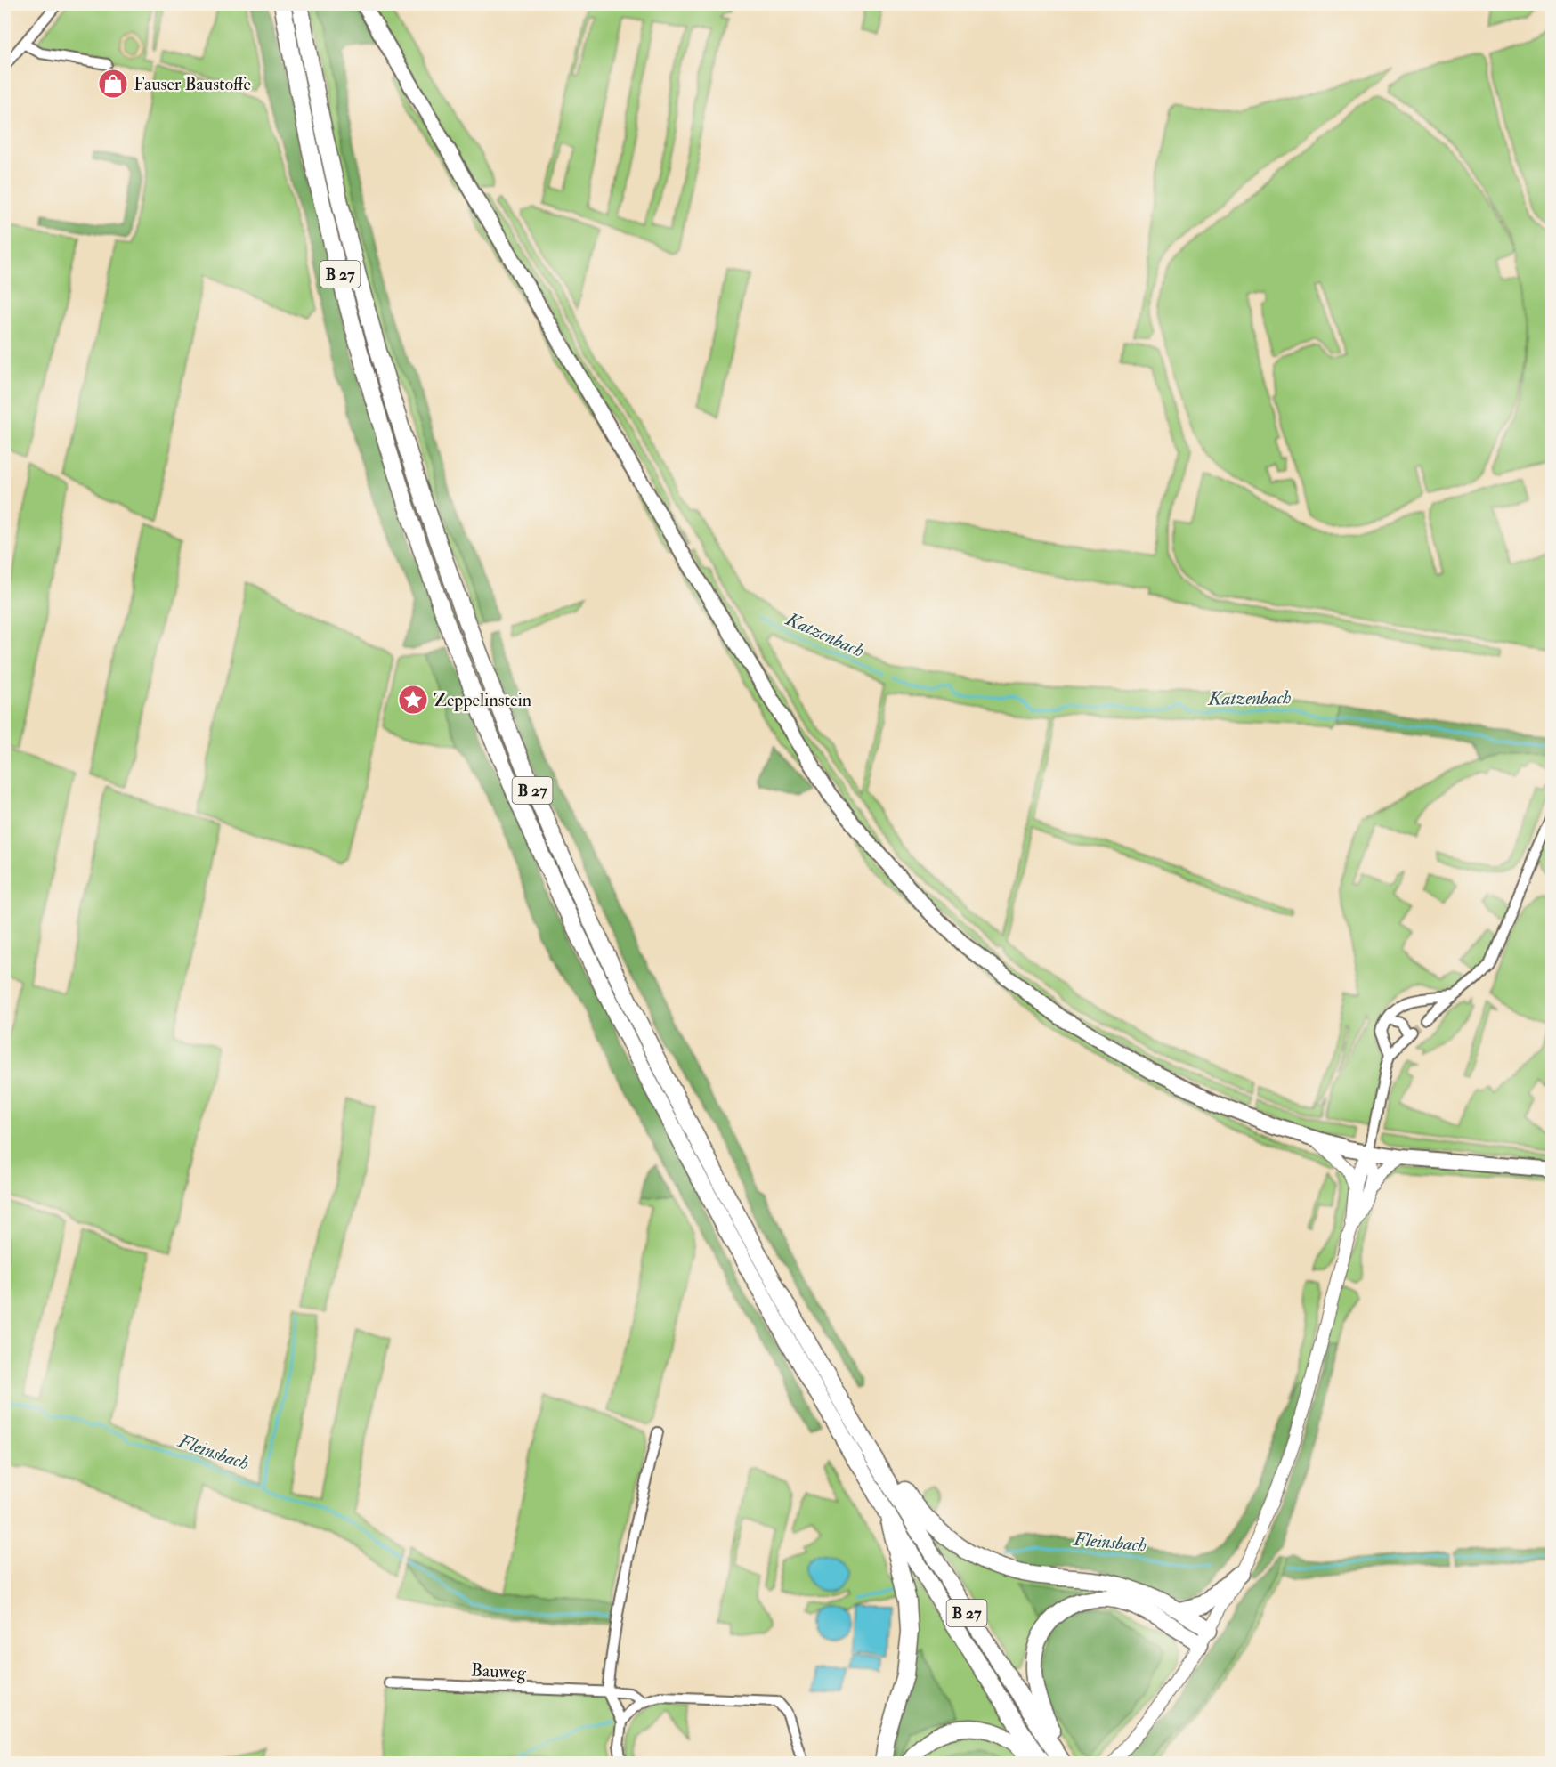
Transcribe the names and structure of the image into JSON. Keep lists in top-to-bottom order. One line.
{"streets":{"highway":["B 27"],"street":["Bauweg"]},"water":["Katzenbach","Fleinsbach"],"places":{"shop":["Fauser Baustoffe"],"place":["Zeppelinstein"]}}
